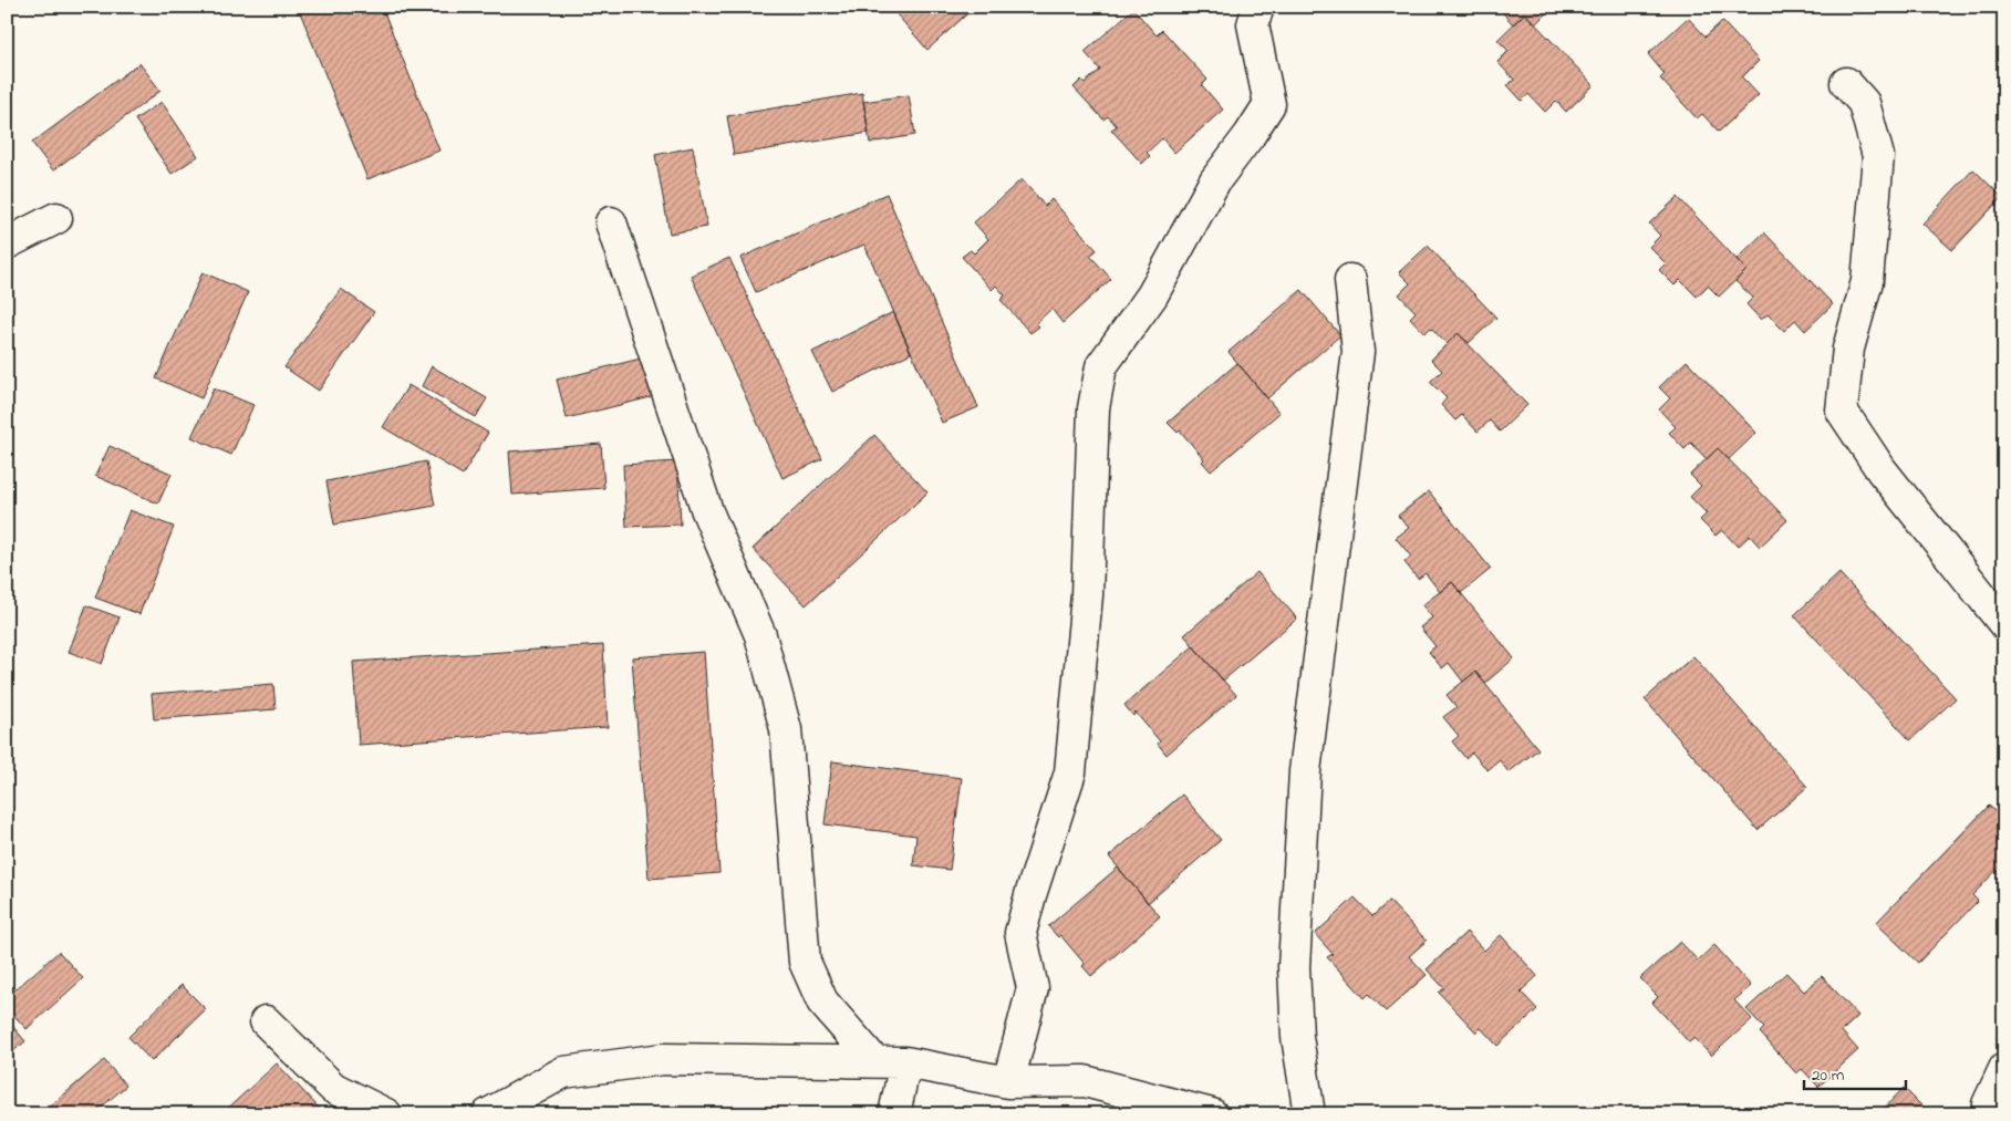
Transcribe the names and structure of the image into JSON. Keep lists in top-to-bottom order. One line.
{"scale_bar":"20 m"}
